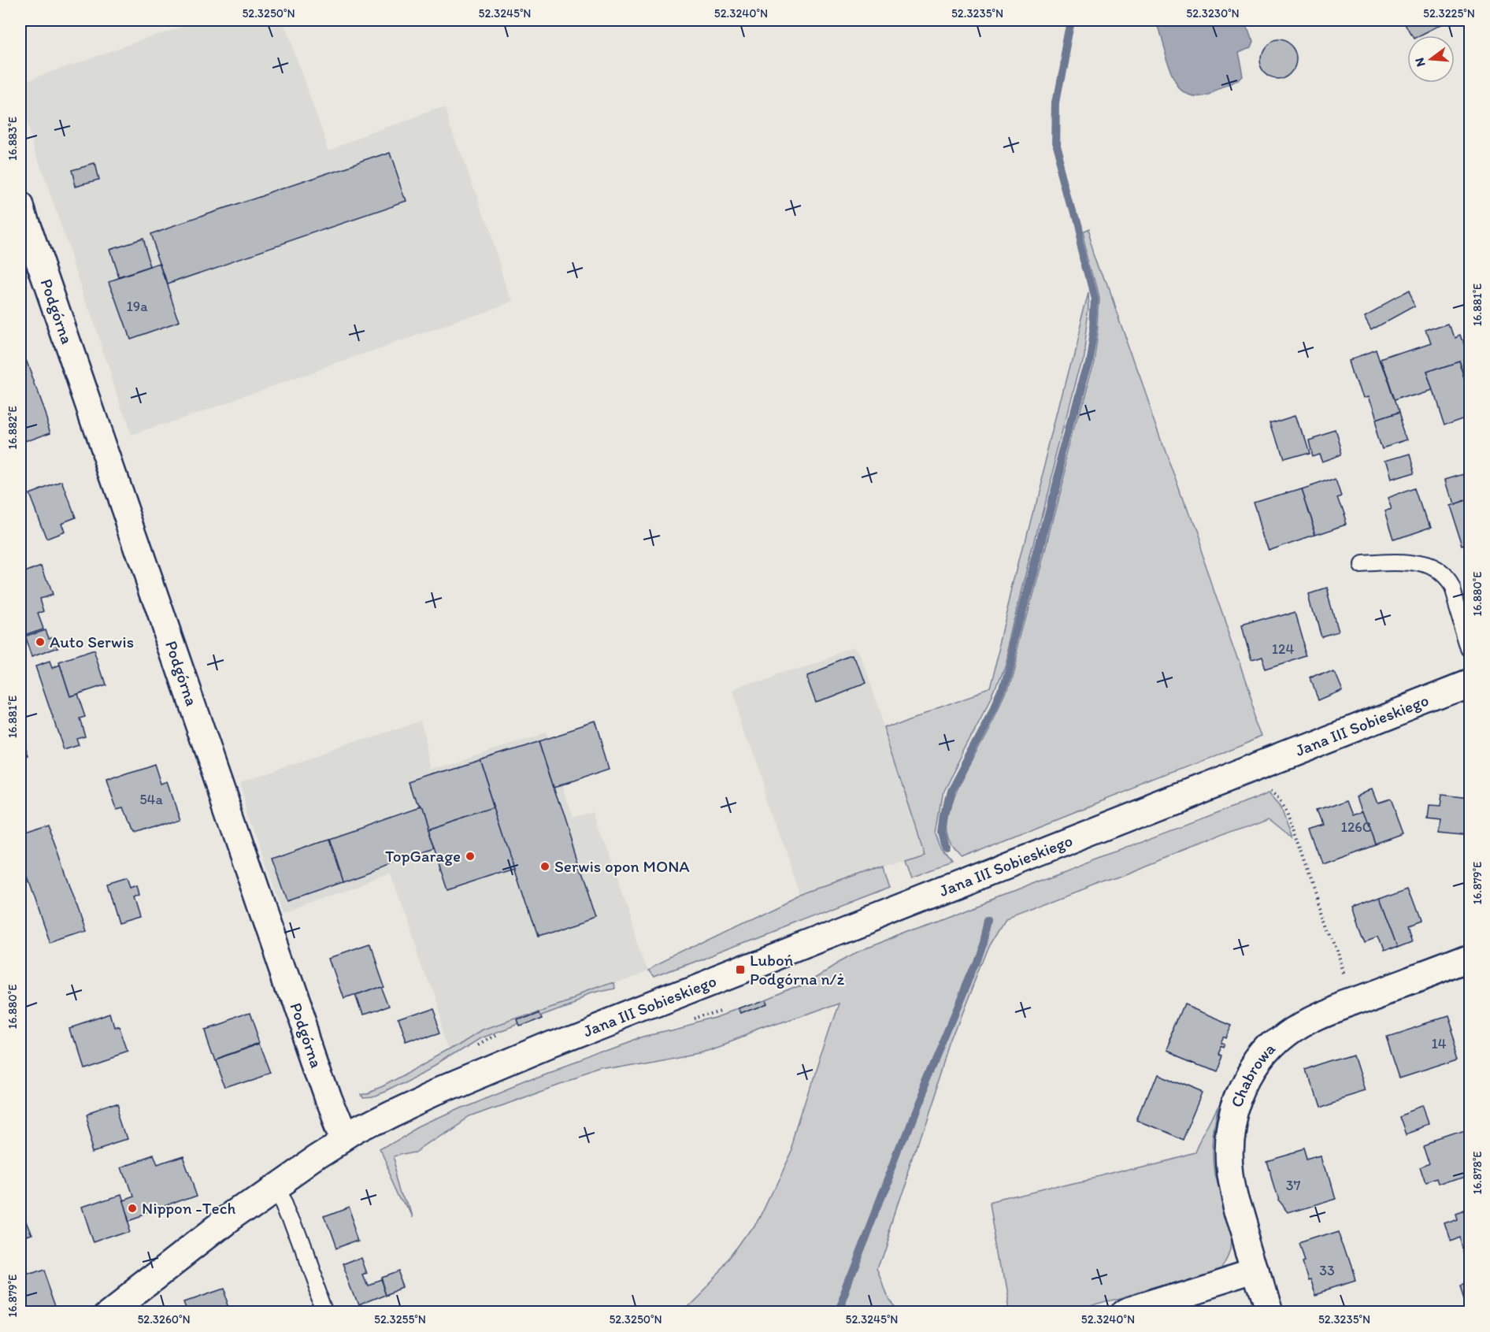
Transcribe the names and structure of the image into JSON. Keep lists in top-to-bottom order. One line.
{"streets":{"street":["Podgórna","Jana III Sobieskiego","Chabrowa"]},"crossings":[["Podgórna","Jana III Sobieskiego"]],"places":{"other":["Auto Serwis","TopGarage","Serwis opon MONA","Nippon -Tech"],"transit":["Luboń Podgórna n/ż"]},"house_numbers":["19a","124","54a","126C","14","37","33"],"north":"left","coordinates":["52.3250°N","52.3245°N","52.3240°N","52.3235°N","52.3230°N","52.3225°N","16.883°E","16.881°E","16.882°E","16.880°E","16.879°E","16.878°E","52.3260°N","52.3255°N"]}
